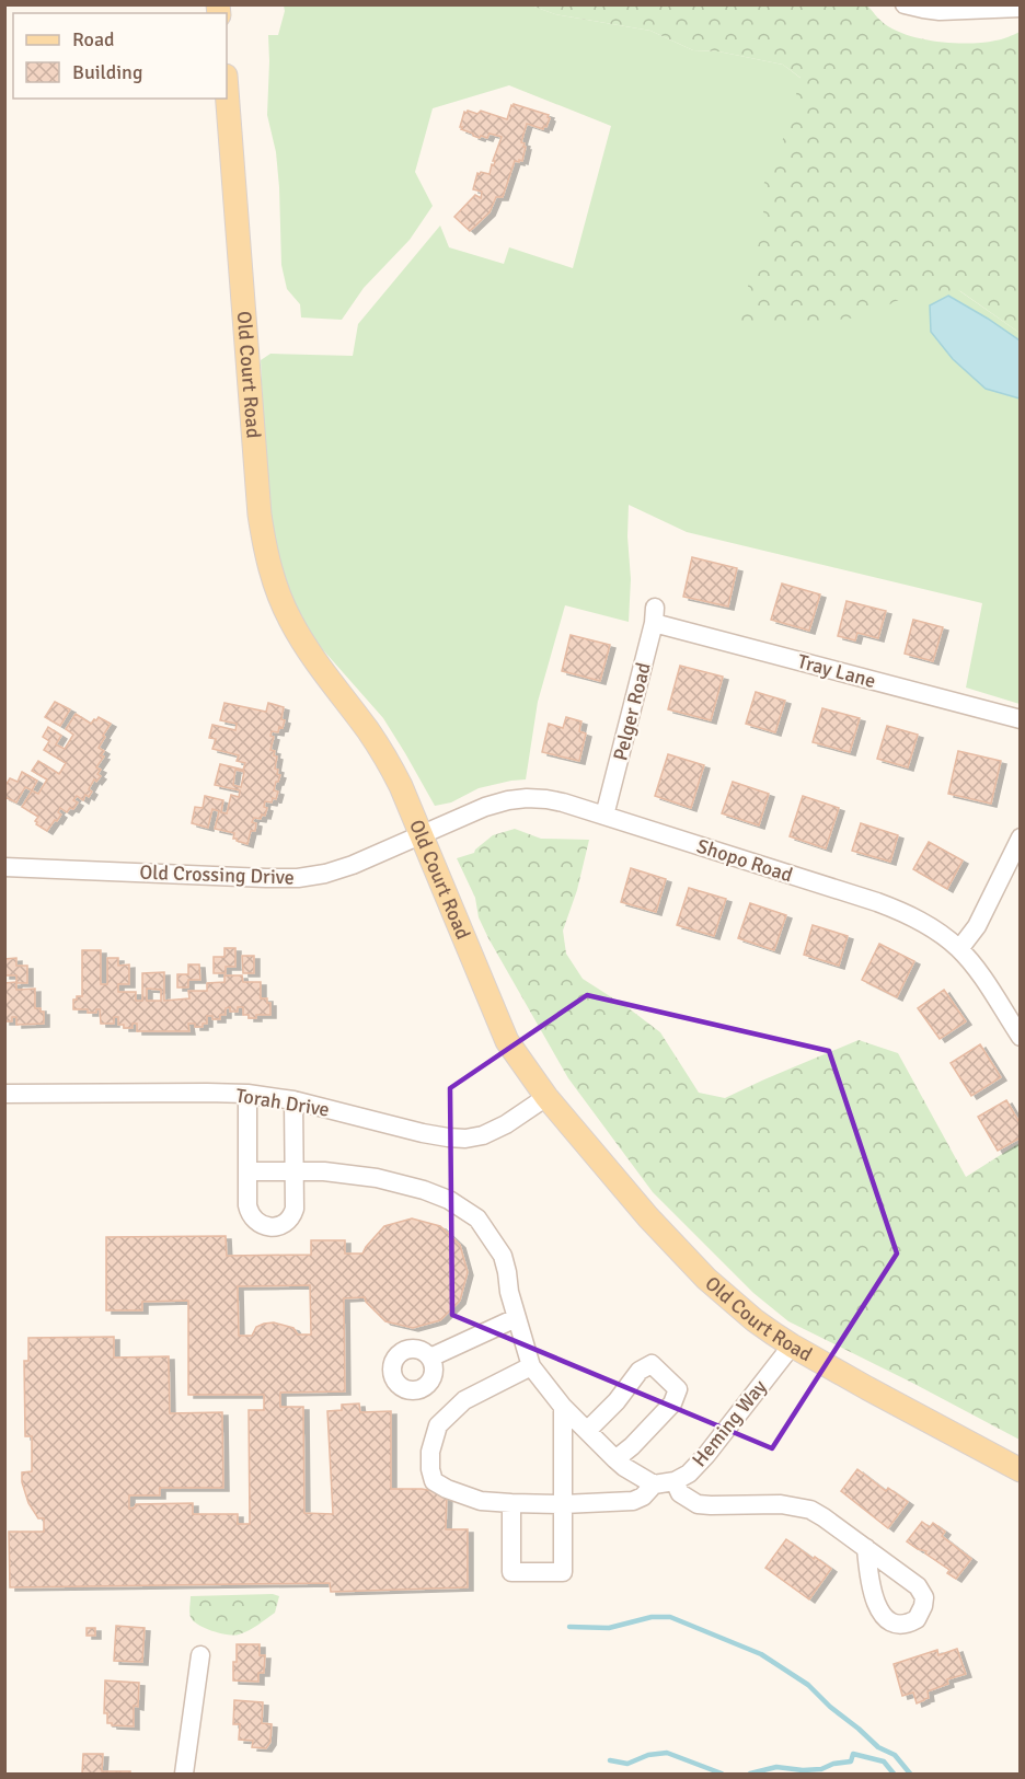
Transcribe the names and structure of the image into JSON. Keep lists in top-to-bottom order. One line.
{"streets":{"main road":["Old Court Road"],"street":["Tray Lane","Pelger Road","Shopo Road","Old Crossing Drive","Torah Drive","Heming Way"]},"crossings":[["Old Court Road","Shopo Road"],["Old Court Road","Old Crossing Drive"],["Old Court Road","Torah Drive"],["Old Court Road","Heming Way"],["Tray Lane","Pelger Road"],["Pelger Road","Shopo Road"],["Shopo Road","Old Crossing Drive"]],"legend":["Road","Building"]}
